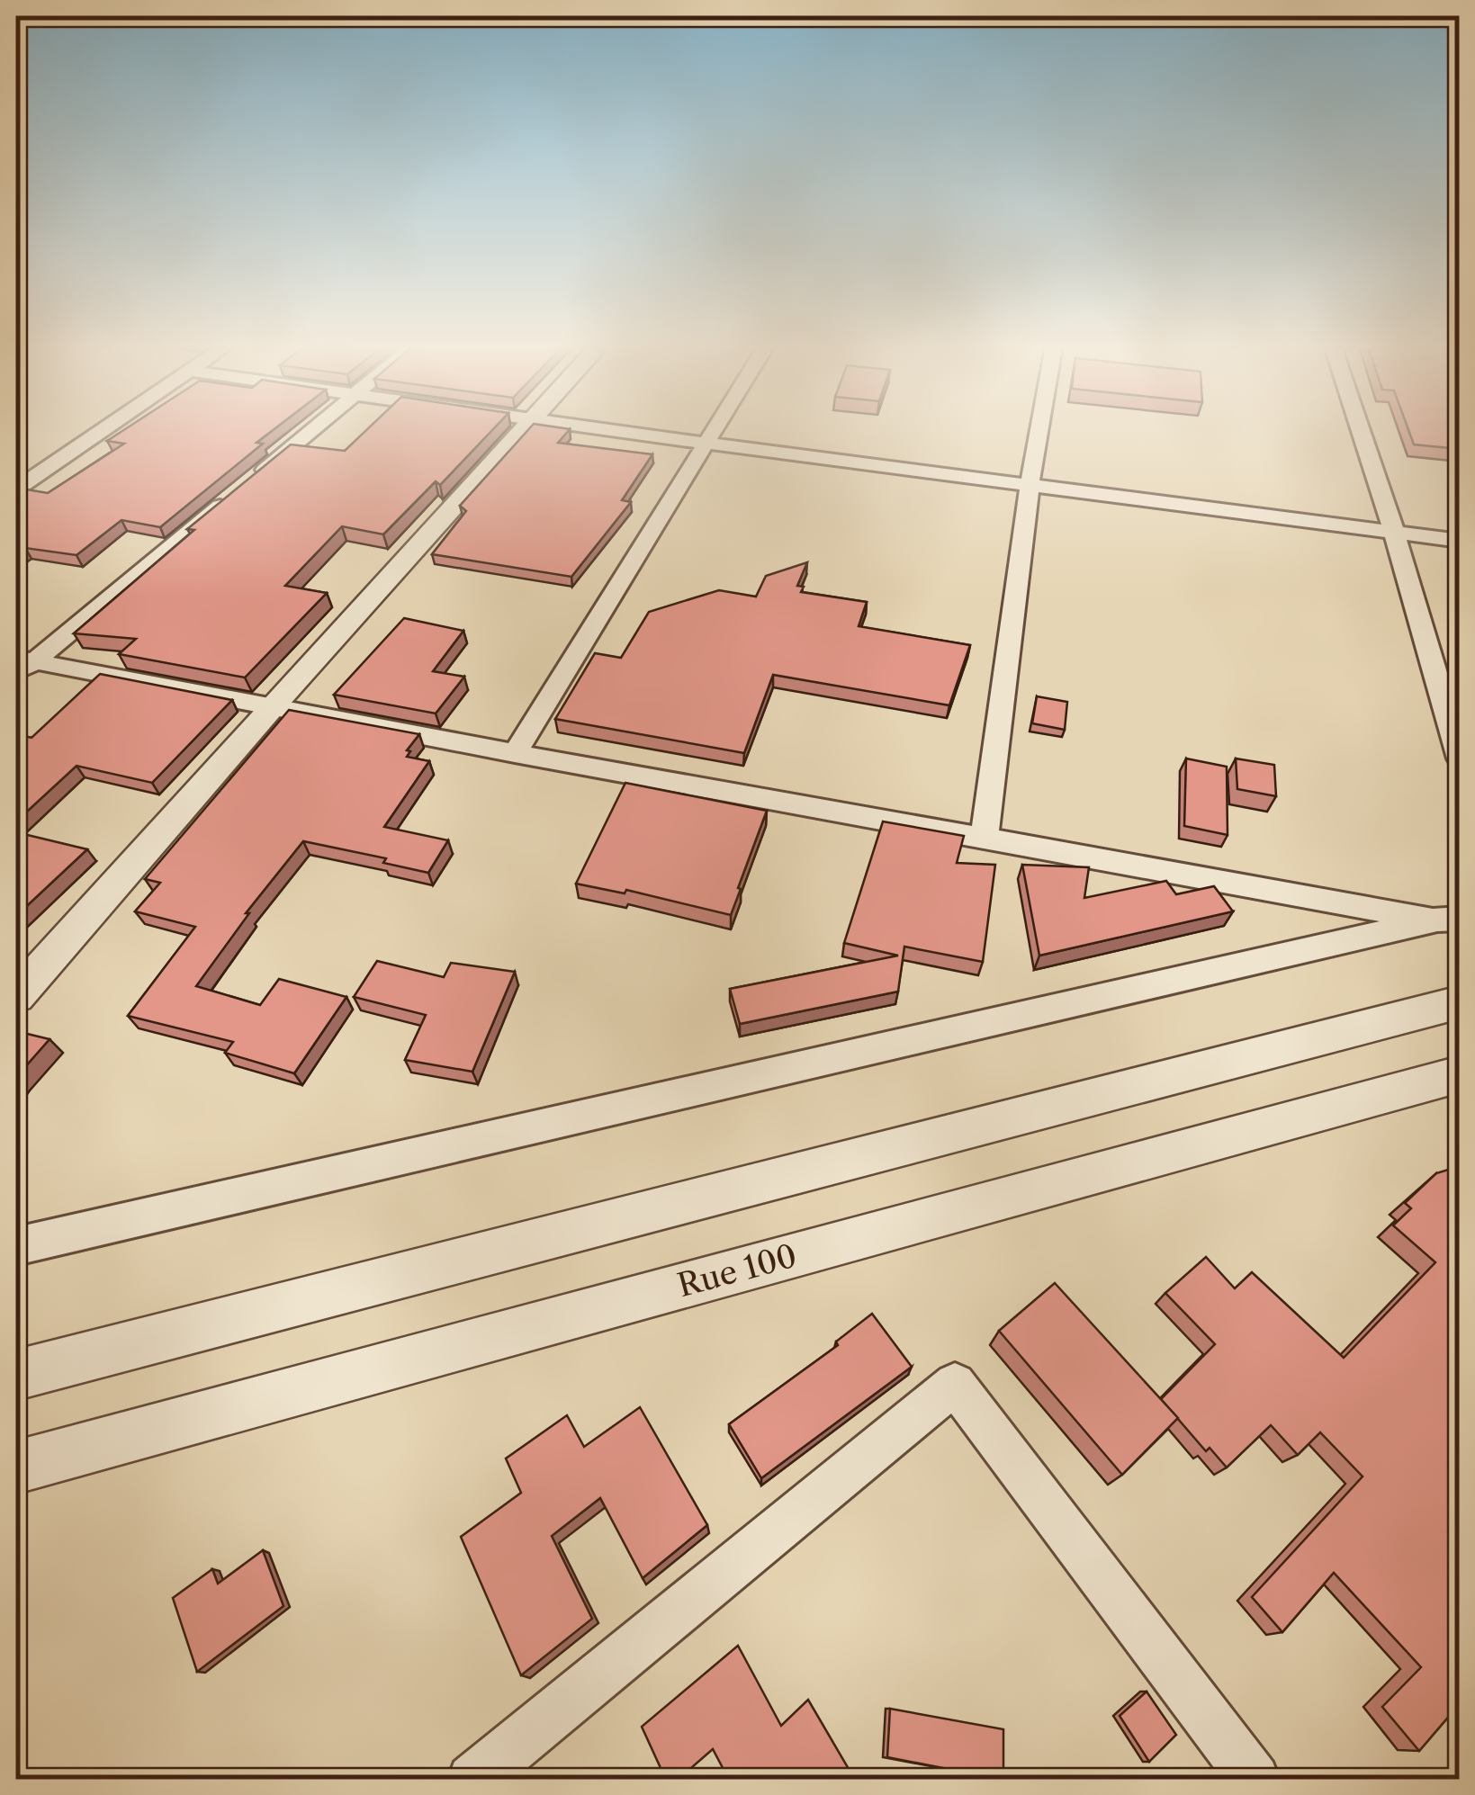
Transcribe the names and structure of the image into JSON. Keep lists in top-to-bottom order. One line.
{"streets":{"street":["Rue 100"]}}
